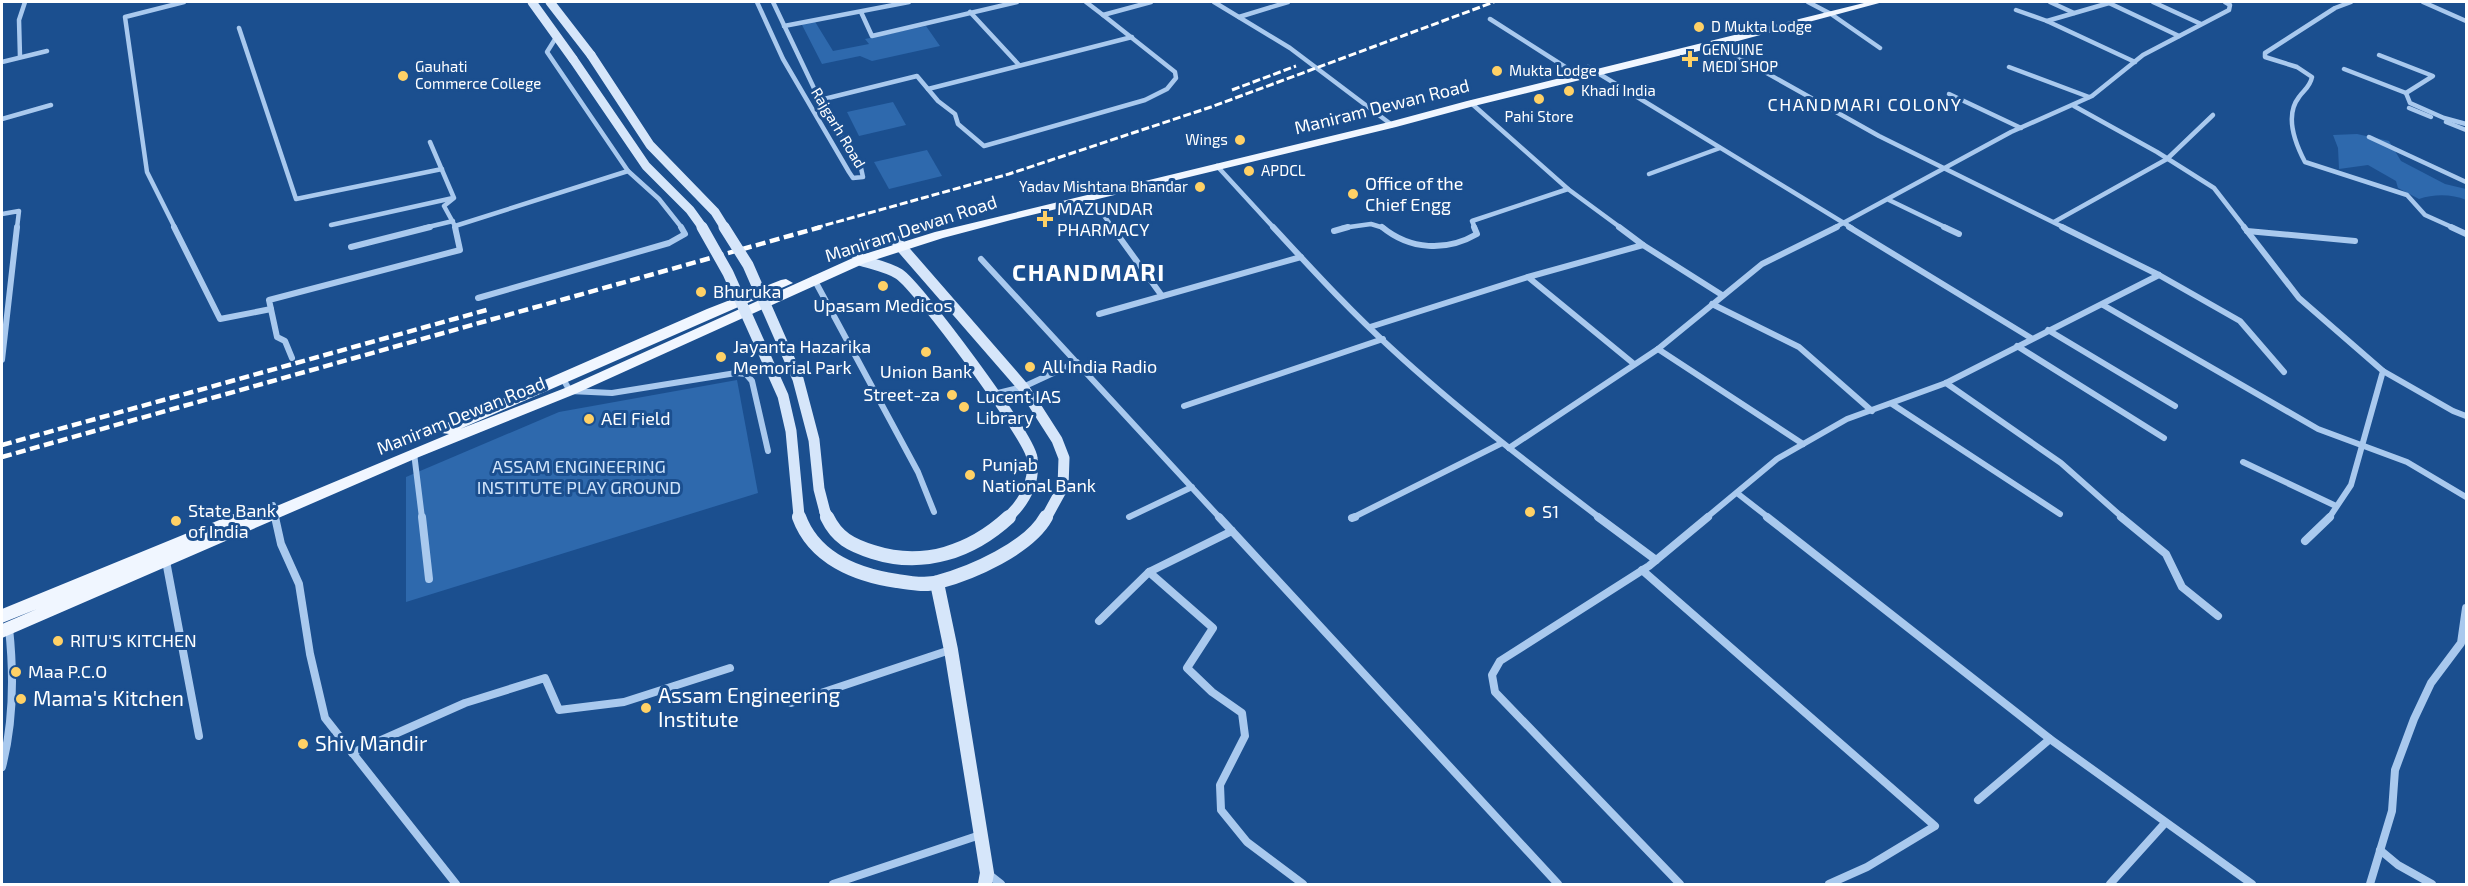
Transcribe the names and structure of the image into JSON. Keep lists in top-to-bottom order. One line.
{"streets":{"main road":["Maniram Dewan Road"],"street":["Rajgarh Road"]},"districts":["CHANDMARI COLONY","CHANDMARI"],"parks":["ASSAM ENGINEERING INSTITUTE PLAY GROUND"],"places":{"other":["D Mukta Lodge","Mukta Lodge","Gauhati Commerce College","Khadi India","Pahi Store","Wings","APDCL","Yadav Mishtana Bhandar","Office of the Chief Engg","Upasam Medicos","Bhuruka","Union Bank","Jayanta Hazarika Memorial Park","All India Radio","Street-za","Lucent IAS Library","AEI Field","Punjab National Bank","S1","State Bank of India","RITU'S KITCHEN","Maa P.C.O","Mama's Kitchen","Assam Engineering Institute","Shiv Mandir"],"health":["GENUINE MEDI SHOP","MAZUNDAR PHARMACY"]}}
